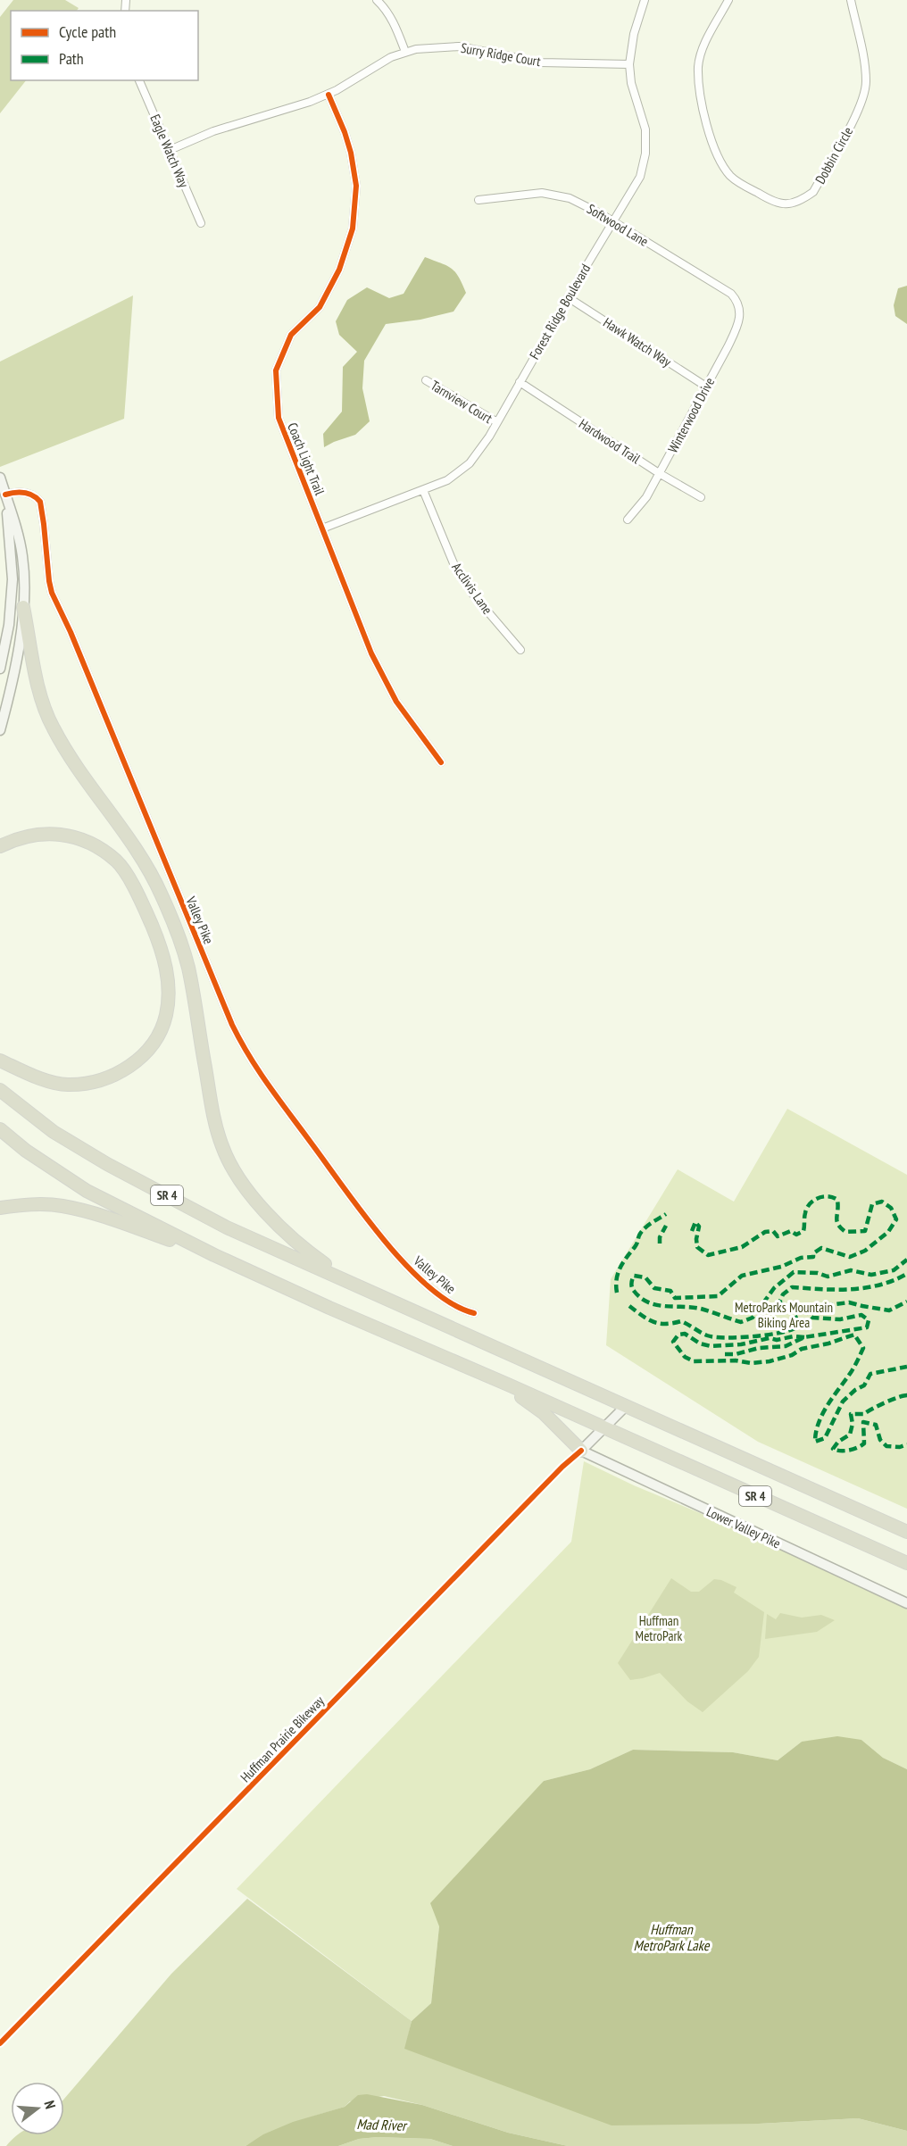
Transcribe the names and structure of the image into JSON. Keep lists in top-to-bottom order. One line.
{"streets":{"highway":["SR 4"],"street":["Surry Ridge Court","Eagle Watch Way","Dobbin Circle","Softwood Lane","Forest Ridge Boulevard","Hawk Watch Way","Tarnview Court","Winterwood Drive","Hardwood Trail","Coach Light Trail","Acclivis Lane","Valley Pike","Lower Valley Pike"],"cycle path":["Huffman Prairie Bikeway"]},"crossings":[["Surry Ridge Court","Eagle Watch Way"],["Surry Ridge Court","Forest Ridge Boulevard"],["Surry Ridge Court","Coach Light Trail"],["Softwood Lane","Forest Ridge Boulevard"],["Softwood Lane","Winterwood Drive"],["Forest Ridge Boulevard","Hawk Watch Way"],["Forest Ridge Boulevard","Tarnview Court"],["Forest Ridge Boulevard","Hardwood Trail"],["Forest Ridge Boulevard","Coach Light Trail"],["Forest Ridge Boulevard","Acclivis Lane"],["Hawk Watch Way","Winterwood Drive"],["Winterwood Drive","Hardwood Trail"]],"water":["Huffman MetroPark Lake","Mad River"],"parks":["MetroParks Mountain Biking Area","Huffman MetroPark"],"legend":["Cycle path","Path"],"north":"right"}
